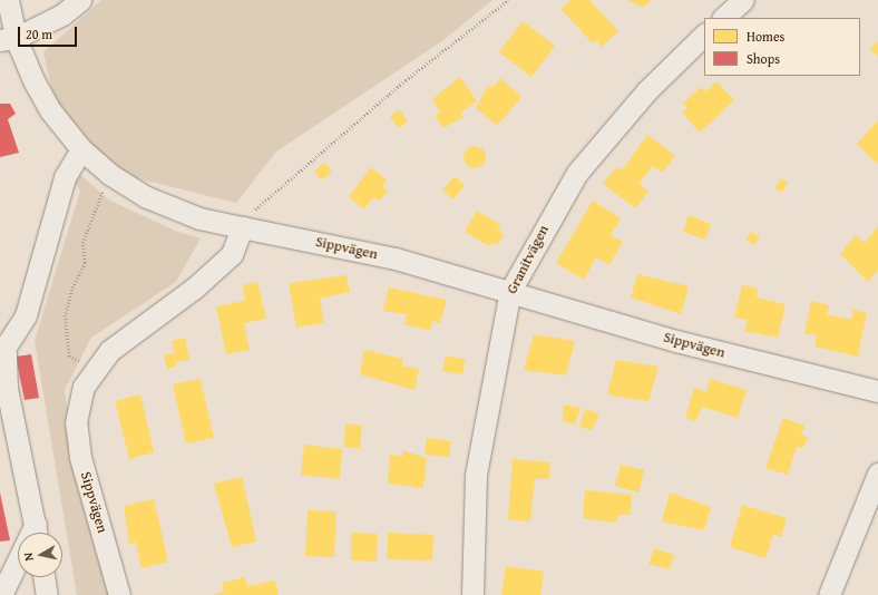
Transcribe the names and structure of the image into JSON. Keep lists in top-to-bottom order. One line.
{"streets":{"street":["Sippvägen","Granitvägen"]},"crossings":[["Sippvägen","Granitvägen"]],"legend":["Homes","Shops"],"scale_bar":"20 m","north":"left"}
